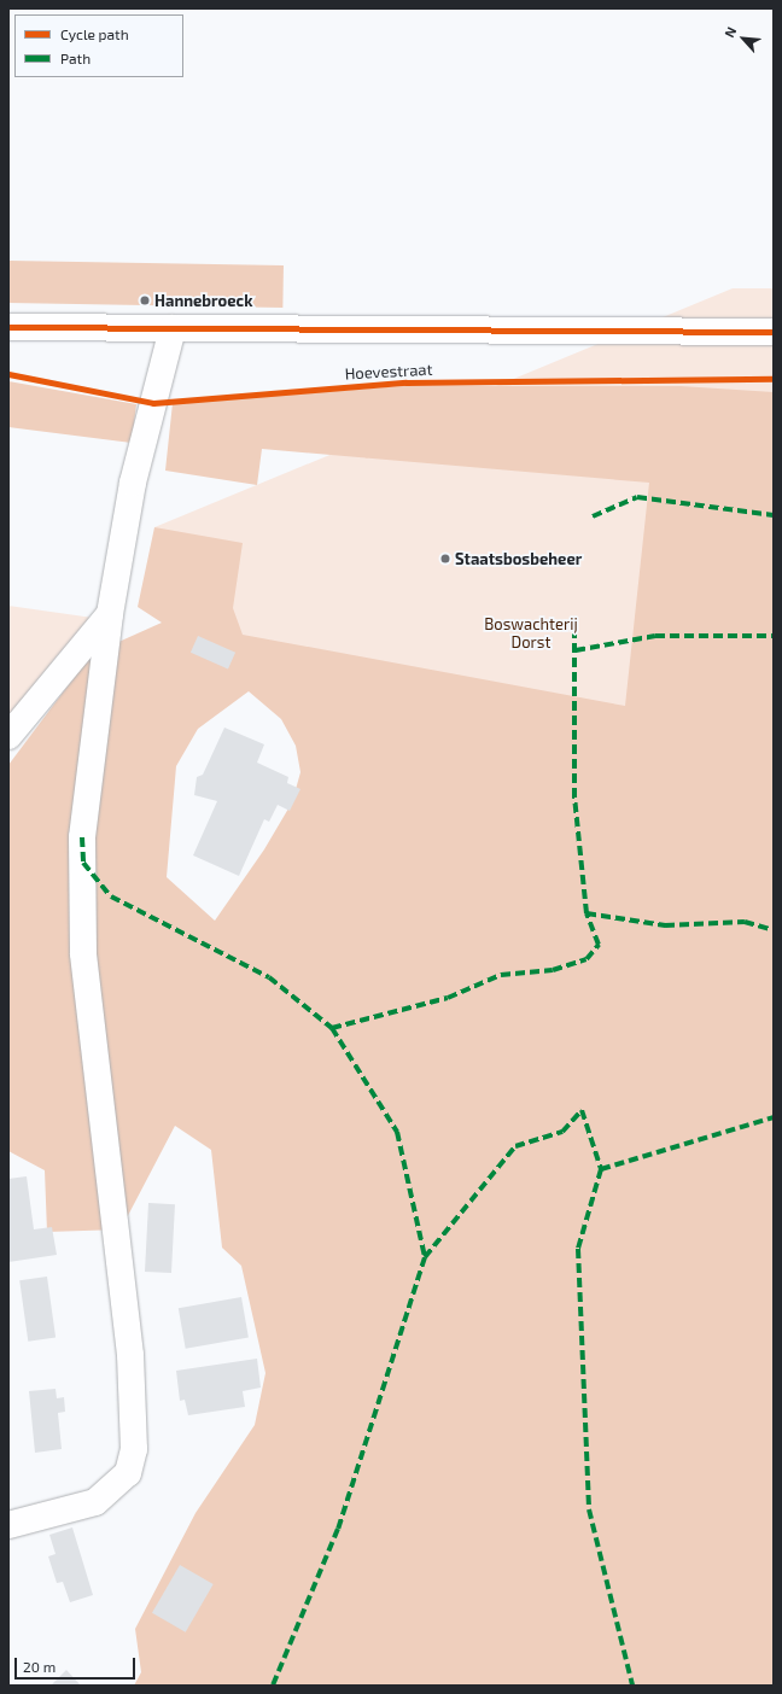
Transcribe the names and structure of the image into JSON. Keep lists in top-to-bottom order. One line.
{"streets":{"cycle path":["Hoevestraat"]},"parks":["Boswachterij Dorst"],"places":["Hannebroeck","Staatsbosbeheer"],"legend":["Cycle path","Path"],"scale_bar":"20 m","north":"top left"}
